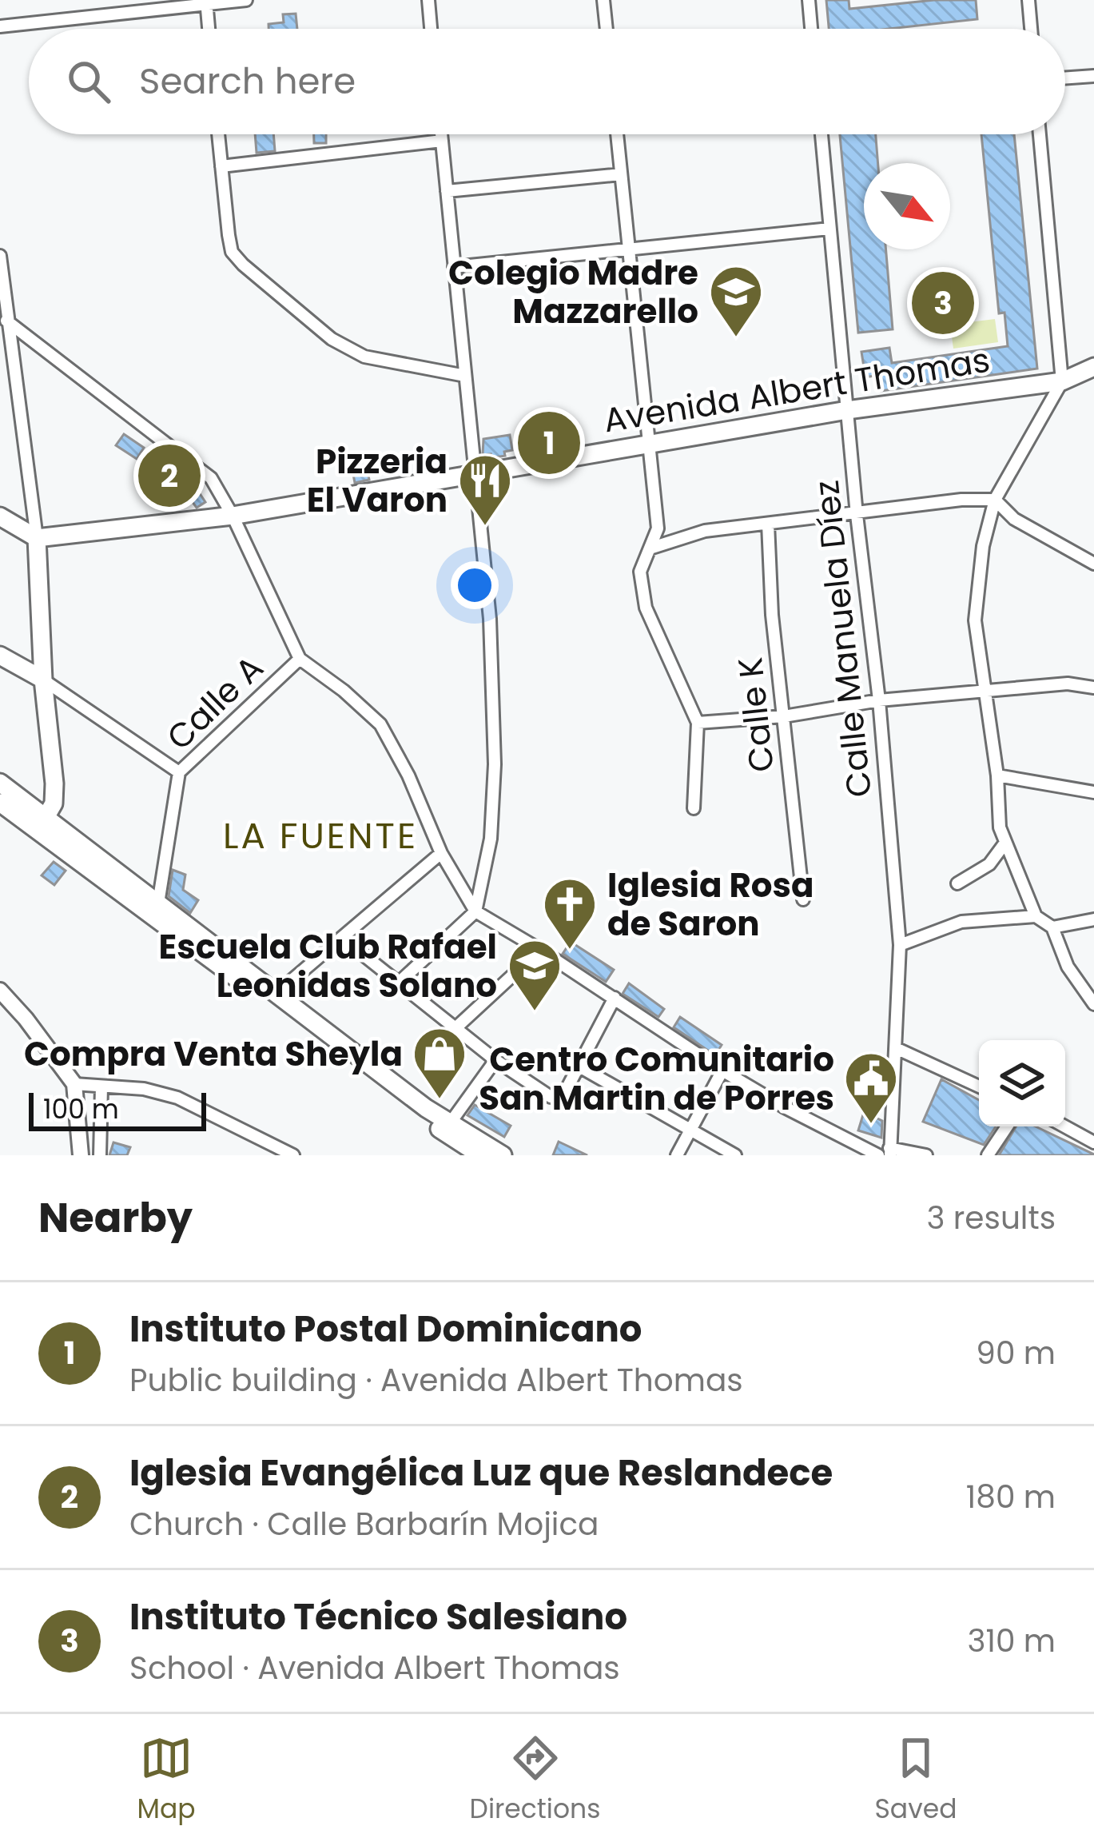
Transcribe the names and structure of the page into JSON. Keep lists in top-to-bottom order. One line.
{"streets":{"main road":["Avenida Albert Thomas"],"street":["Calle Manuela Díez","Calle A","Calle K"]},"crossings":[["Avenida Albert Thomas","Calle Manuela Díez"]],"districts":["LA FUENTE"],"places":{"school or university":["Colegio Madre Mazzarello","Escuela Club Rafael Leonidas Solano"],"restaurant":["Pizzeria El Varon"],"church":["Iglesia Rosa de Saron"],"shop":["Compra Venta Sheyla"],"public building":["Centro Comunitario San Martin de Porres"]},"scale_bar":"100 m","north":"bottom right","page":{"search":"Search here","pins":["3","1","2"],"scale":"100 m","heading":["Nearby","3 results"],"list":[{"mark":"1","name":"Instituto Postal Dominicano","note":"Public building · Avenida Albert Thomas","value":"90 m"},{"mark":"2","name":"Iglesia Evangélica Luz que Reslandece","note":"Church · Calle Barbarín Mojica","value":"180 m"},{"mark":"3","name":"Instituto Técnico Salesiano","note":"School · Avenida Albert Thomas","value":"310 m"}],"nav":["Map","Directions","Saved"]}}
